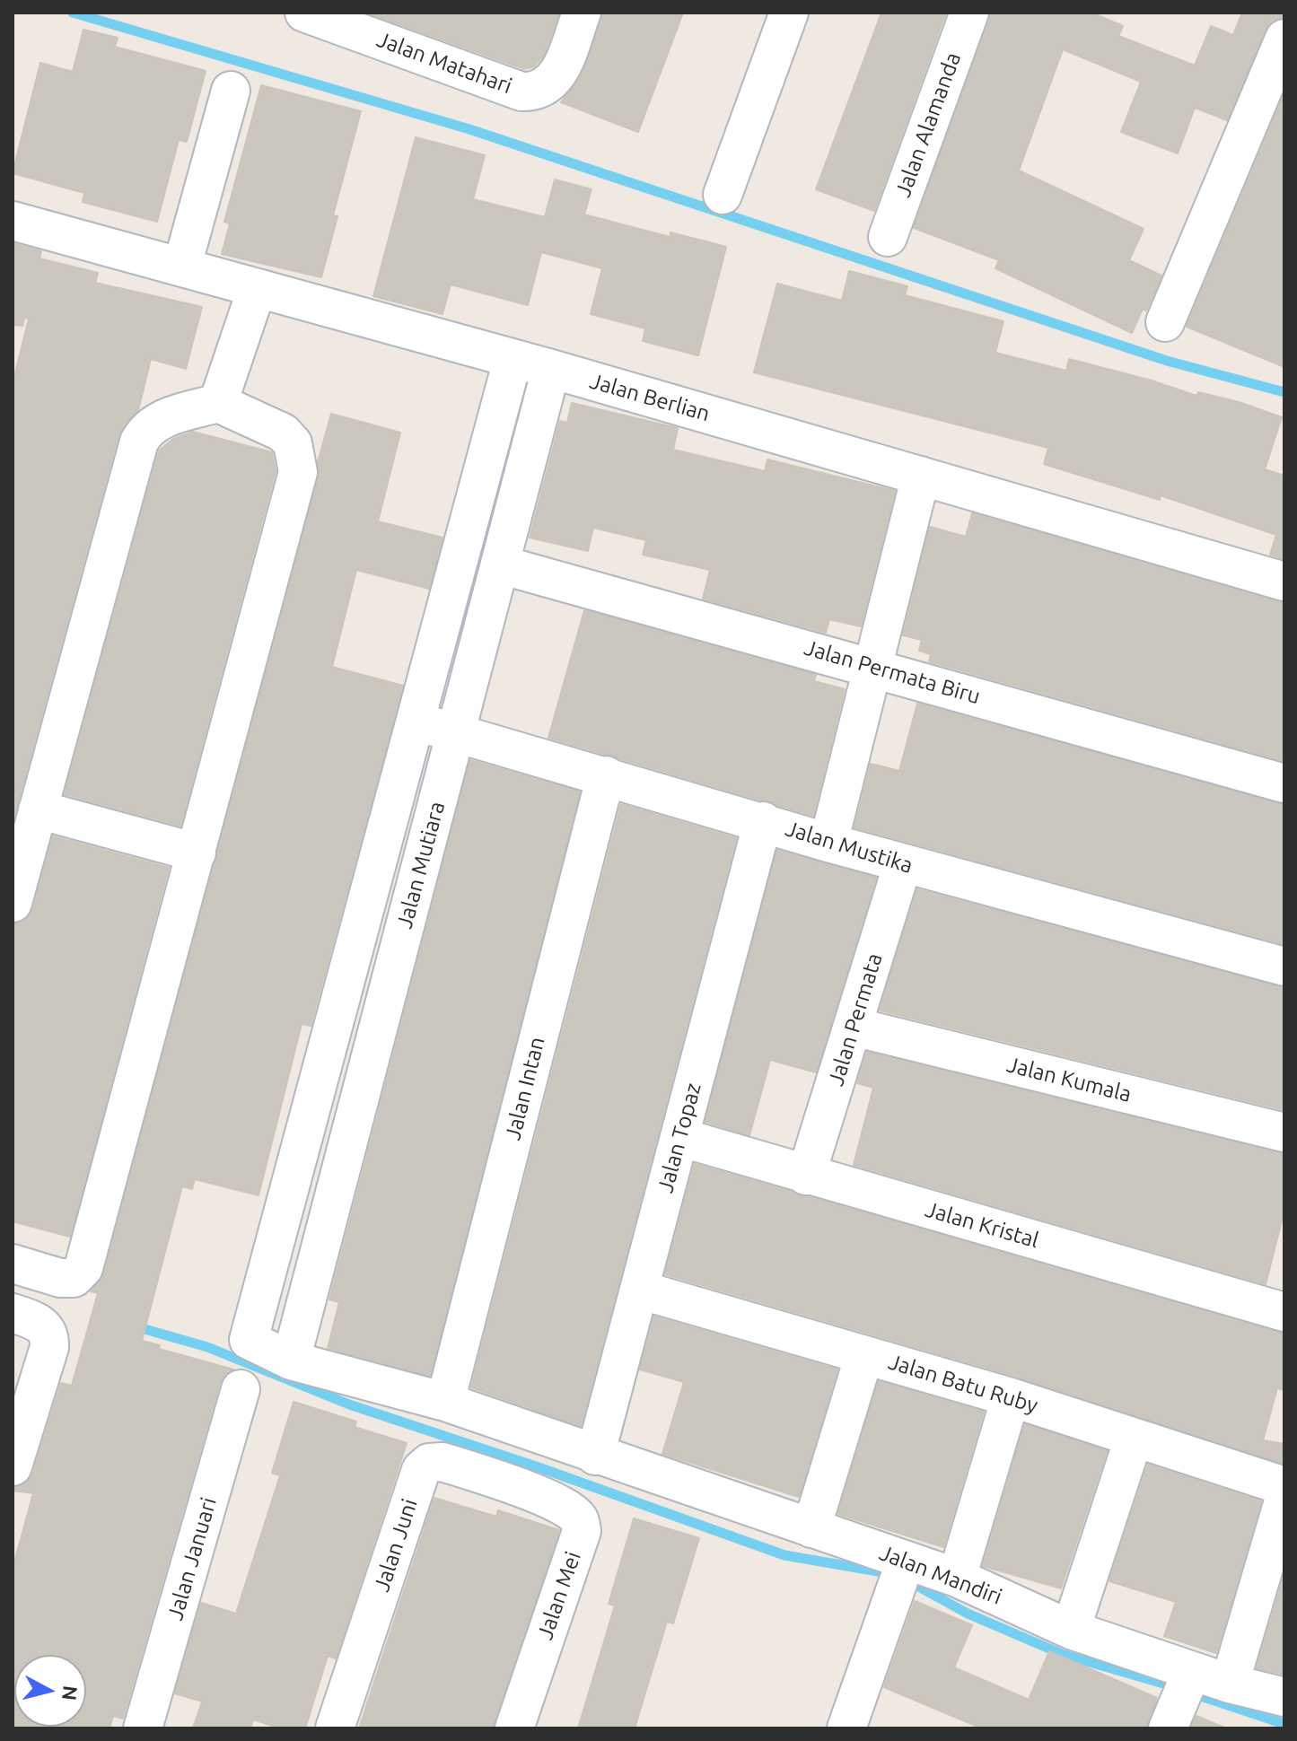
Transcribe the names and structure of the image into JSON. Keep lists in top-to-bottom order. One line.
{"streets":{"street":["Jalan Matahari","Jalan Alamanda","Jalan Berlian","Jalan Permata Biru","Jalan Mustika","Jalan Mutiara","Jalan Permata","Jalan Kumala","Jalan Intan","Jalan Topaz","Jalan Kristal","Jalan Batu Ruby","Jalan Juni","Jalan Januari","Jalan Mandiri","Jalan Mei"]},"crossings":[["Jalan Berlian","Jalan Mutiara"],["Jalan Permata Biru","Jalan Mutiara"],["Jalan Mustika","Jalan Mutiara"],["Jalan Mustika","Jalan Permata"],["Jalan Mustika","Jalan Intan"],["Jalan Mustika","Jalan Topaz"],["Jalan Mutiara","Jalan Mandiri"],["Jalan Permata","Jalan Kumala"],["Jalan Permata","Jalan Kristal"],["Jalan Intan","Jalan Mandiri"],["Jalan Topaz","Jalan Kristal"],["Jalan Topaz","Jalan Batu Ruby"],["Jalan Topaz","Jalan Mandiri"],["Jalan Juni","Jalan Mei"]],"north":"right"}
